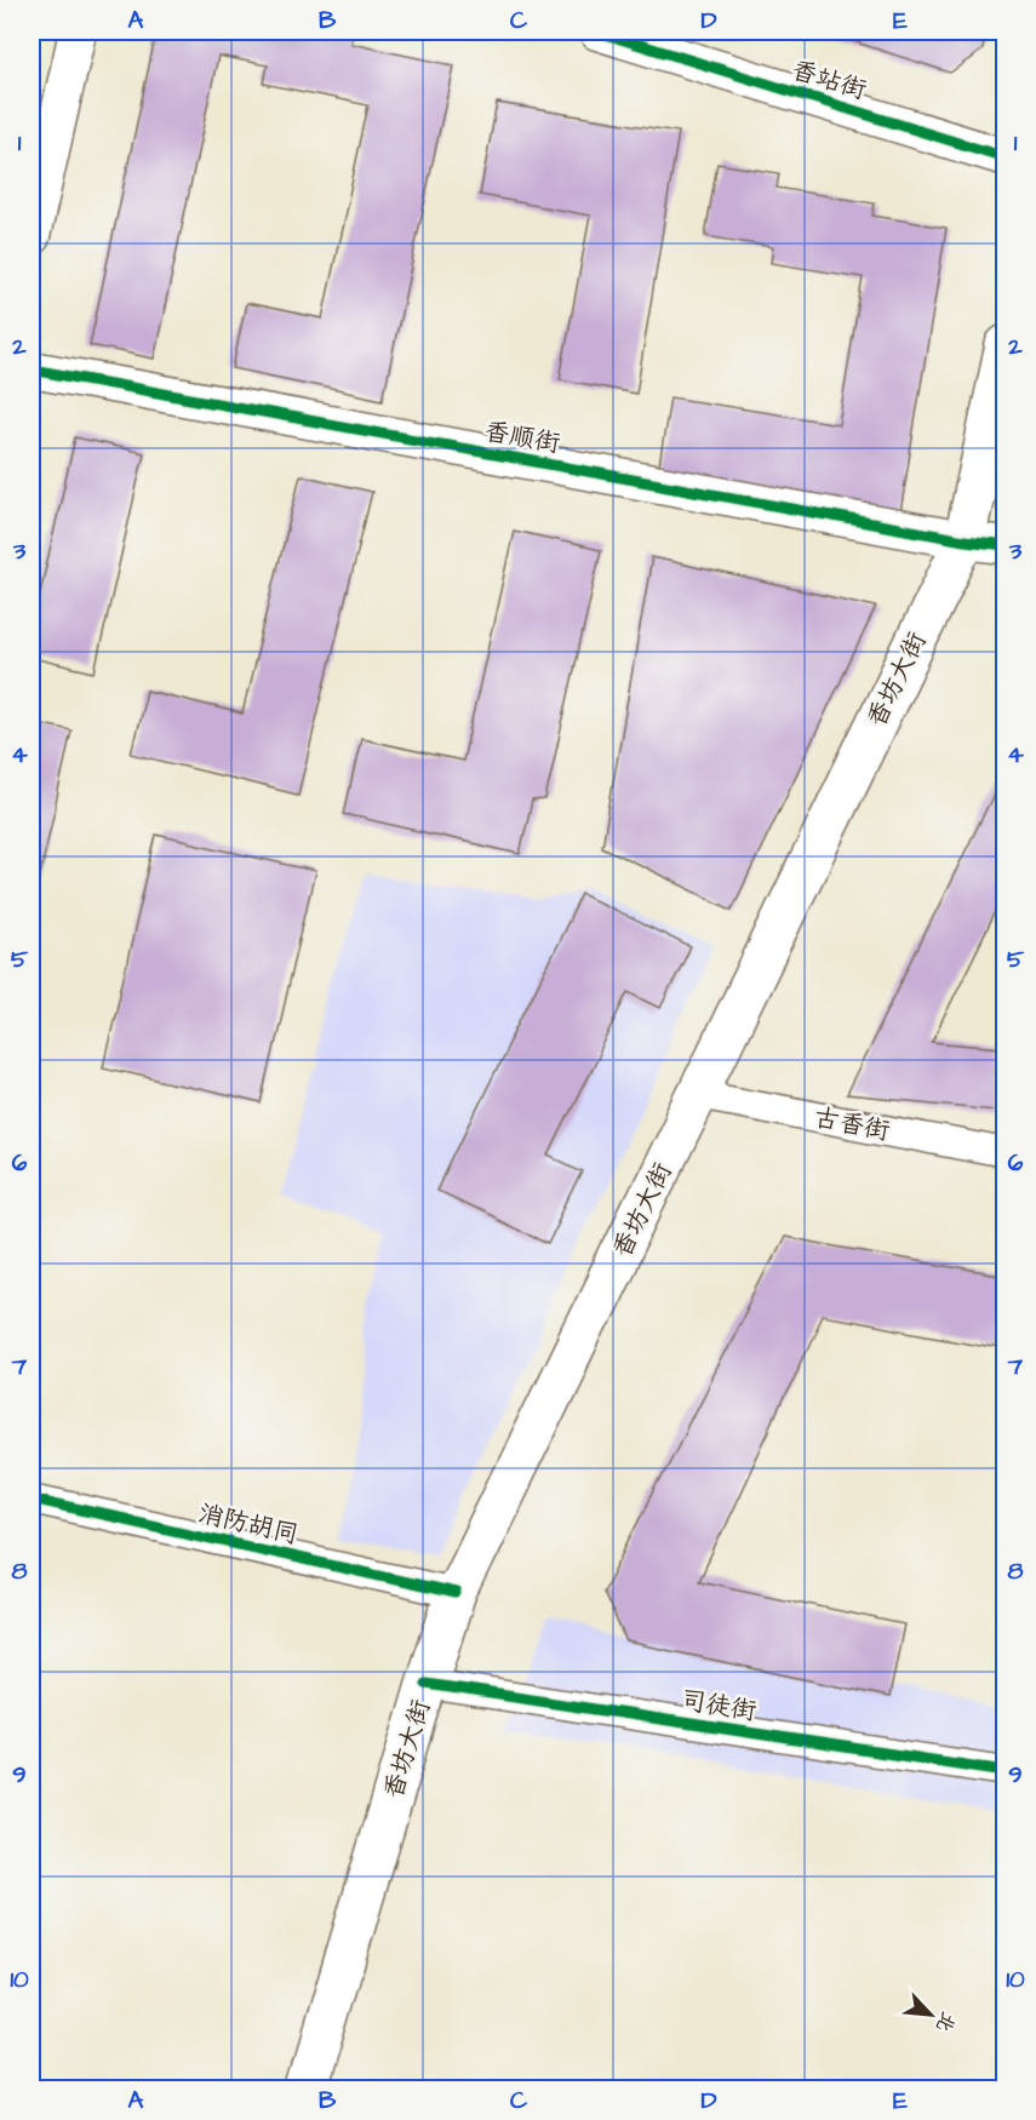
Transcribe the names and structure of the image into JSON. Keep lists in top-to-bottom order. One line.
{"streets":{"main road":["香坊大街"],"street":["香站街","香顺街","古香街","消防胡同","司徒街"]},"crossings":[["香顺街","香坊大街"],["香坊大街","古香街"],["香坊大街","消防胡同"],["香坊大街","司徒街"]],"north":"bottom right","grid":{"columns":["A","B","C","D","E"],"rows":["1","2","3","4","5","6","7","8","9","10"]}}
